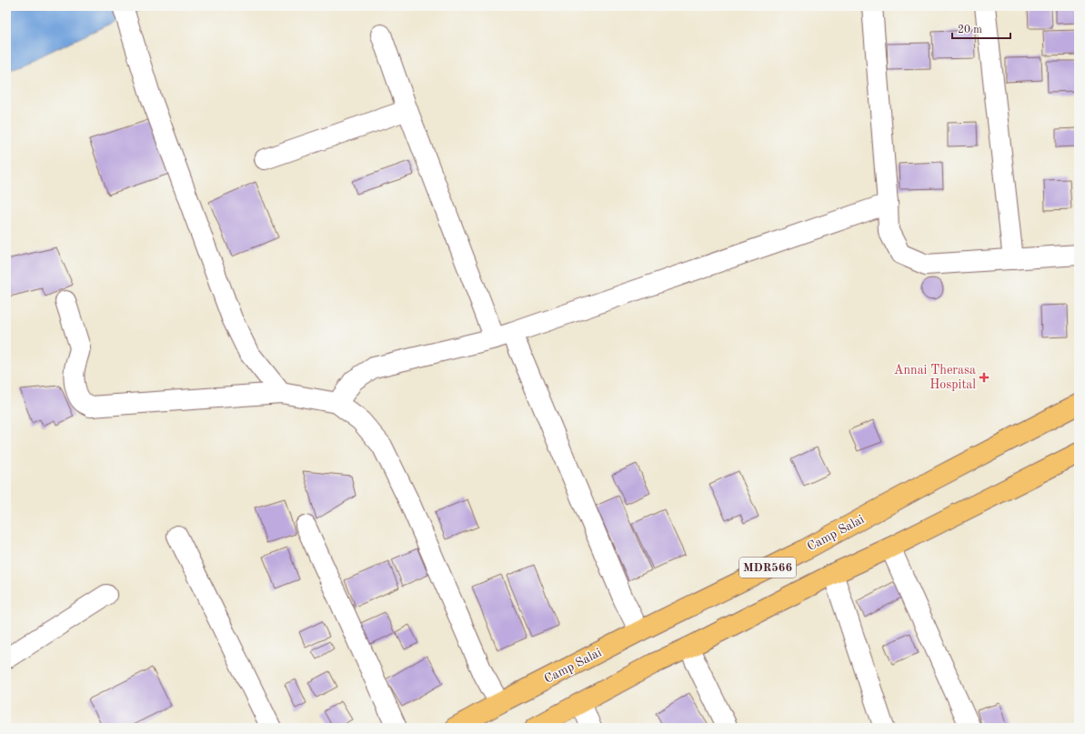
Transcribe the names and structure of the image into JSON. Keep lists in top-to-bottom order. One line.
{"streets":{"main road":["Camp Salai","MDR566"]},"places":{"health":["Annai Therasa Hospital"]},"scale_bar":"20 m"}
